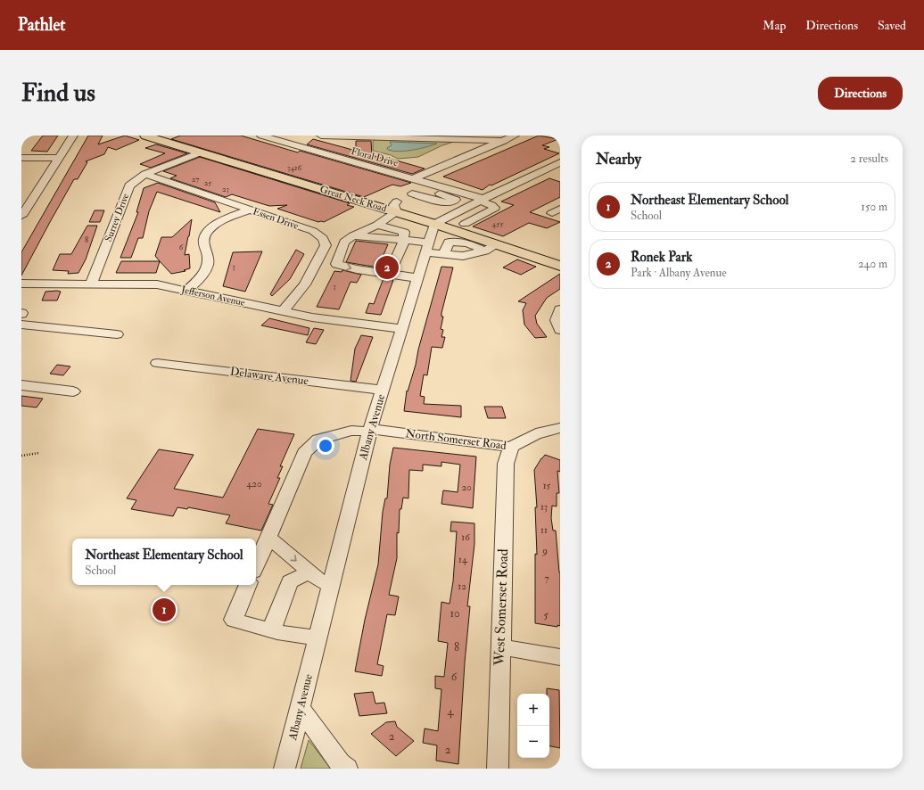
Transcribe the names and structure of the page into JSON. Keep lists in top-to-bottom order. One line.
{"streets":{"main road":["Great Neck Road"],"street":["Floral Drive","Surrey Drive","Essen Drive","Jefferson Avenue","Delaware Avenue","Albany Avenue","North Somerset Road","West Somerset Road"]},"crossings":[["Floral Drive","Great Neck Road"],["Great Neck Road","Surrey Drive"],["Great Neck Road","Albany Avenue"],["Surrey Drive","Essen Drive"],["Surrey Drive","Jefferson Avenue"],["Essen Drive","Jefferson Avenue"],["Jefferson Avenue","Albany Avenue"],["Delaware Avenue","Albany Avenue"],["Albany Avenue","North Somerset Road"],["North Somerset Road","West Somerset Road"]],"house_numbers":["3416","27","25","23","455","8","6","3","3","420","15","20","13","11","16","9","14","7","12","10","5","8","6","4","2","2"],"page":{"header":"Pathlet","nav":["Map","Directions","Saved"],"buttons":"Directions","title":"Find us","heading":["Nearby","2 results"],"list":[{"mark":"1","name":"Northeast Elementary School","note":"School","value":"150 m"},{"mark":"2","name":"Ronek Park","note":"Park · Albany Avenue","value":"240 m"}],"pins":["2","1"],"popup":["Northeast Elementary School","School"],"map_buttons":["+","−"]}}
